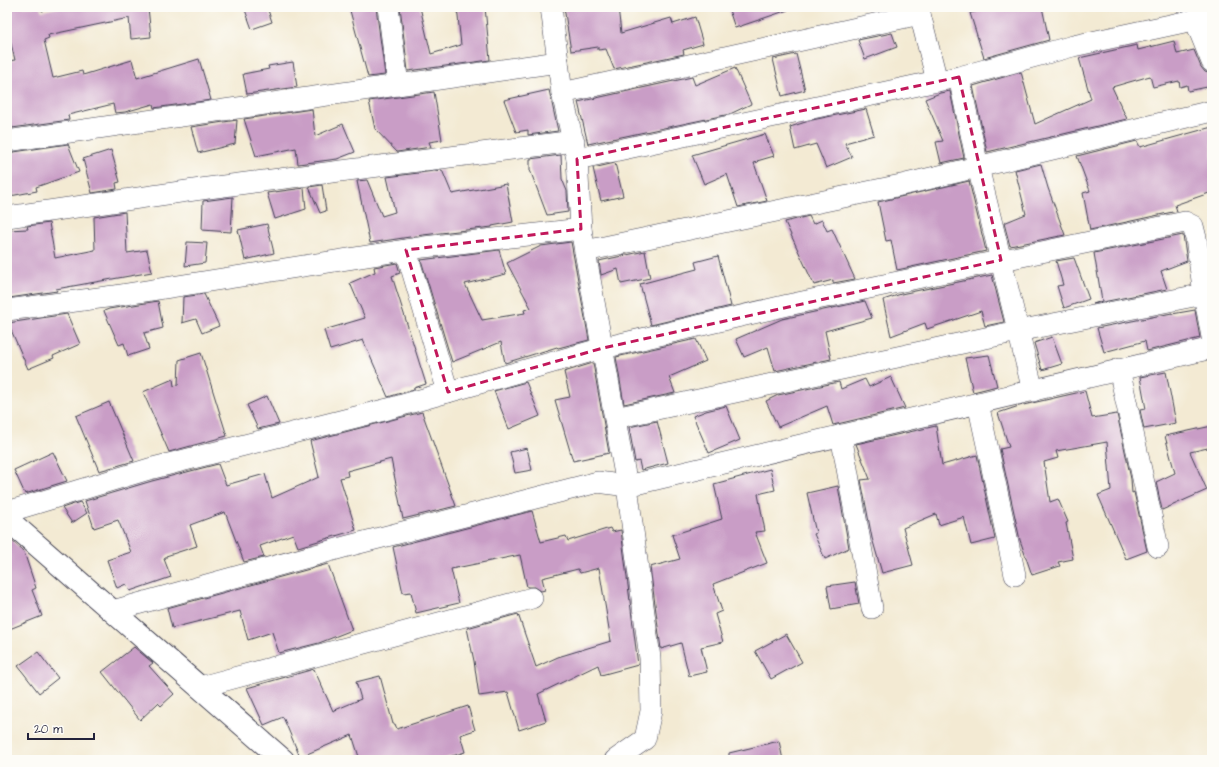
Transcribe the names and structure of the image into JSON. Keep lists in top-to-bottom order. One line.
{"scale_bar":"20 m"}
